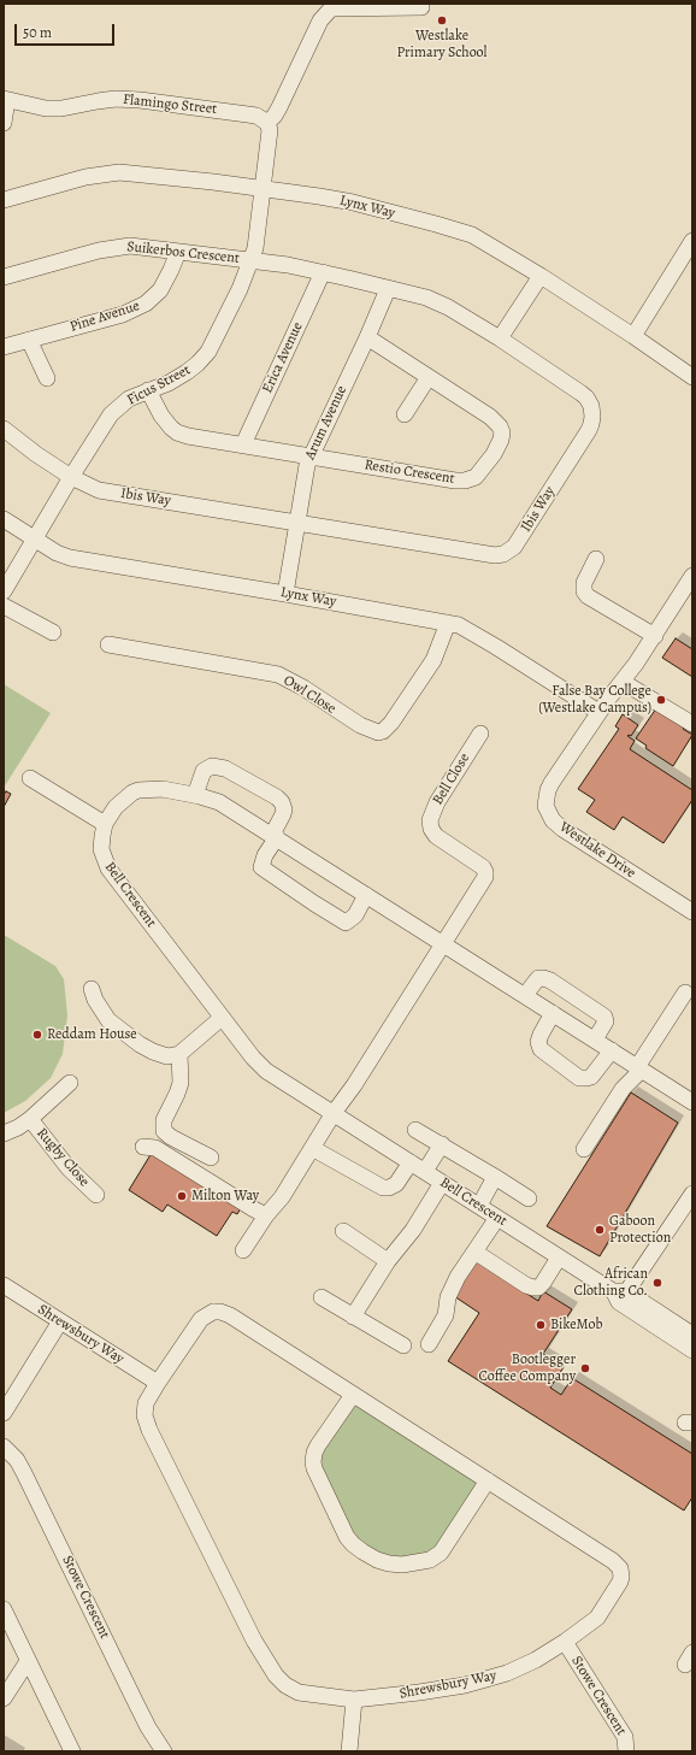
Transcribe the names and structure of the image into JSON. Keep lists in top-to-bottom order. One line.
{"streets":{"street":["Flamingo Street","Lynx Way","Suikerbos Crescent","Pine Avenue","Erica Avenue","Ficus Street","Arum Avenue","Restio Crescent","Ibis Way","Owl Close","Bell Close","Westlake Drive","Bell Crescent","Rugby Close","Shrewsbury Way","Stowe Crescent"]},"crossings":[["Lynx Way","Ficus Street"],["Lynx Way","Arum Avenue"],["Lynx Way","Owl Close"],["Lynx Way","Westlake Drive"],["Suikerbos Crescent","Pine Avenue"],["Suikerbos Crescent","Ficus Street"],["Suikerbos Crescent","Ibis Way"],["Erica Avenue","Restio Crescent"],["Erica Avenue","Ibis Way"],["Ficus Street","Restio Crescent"],["Ficus Street","Ibis Way"],["Arum Avenue","Restio Crescent"],["Arum Avenue","Ibis Way"],["Bell Close","Bell Crescent"],["Shrewsbury Way","Stowe Crescent"]],"places":["Westlake Primary School","False Bay College (Westlake Campus)","Reddam House","Milton Way","Gaboon Protection","African Clothing Co.","BikeMob","Bootlegger Coffee Company"],"scale_bar":"50 m"}
